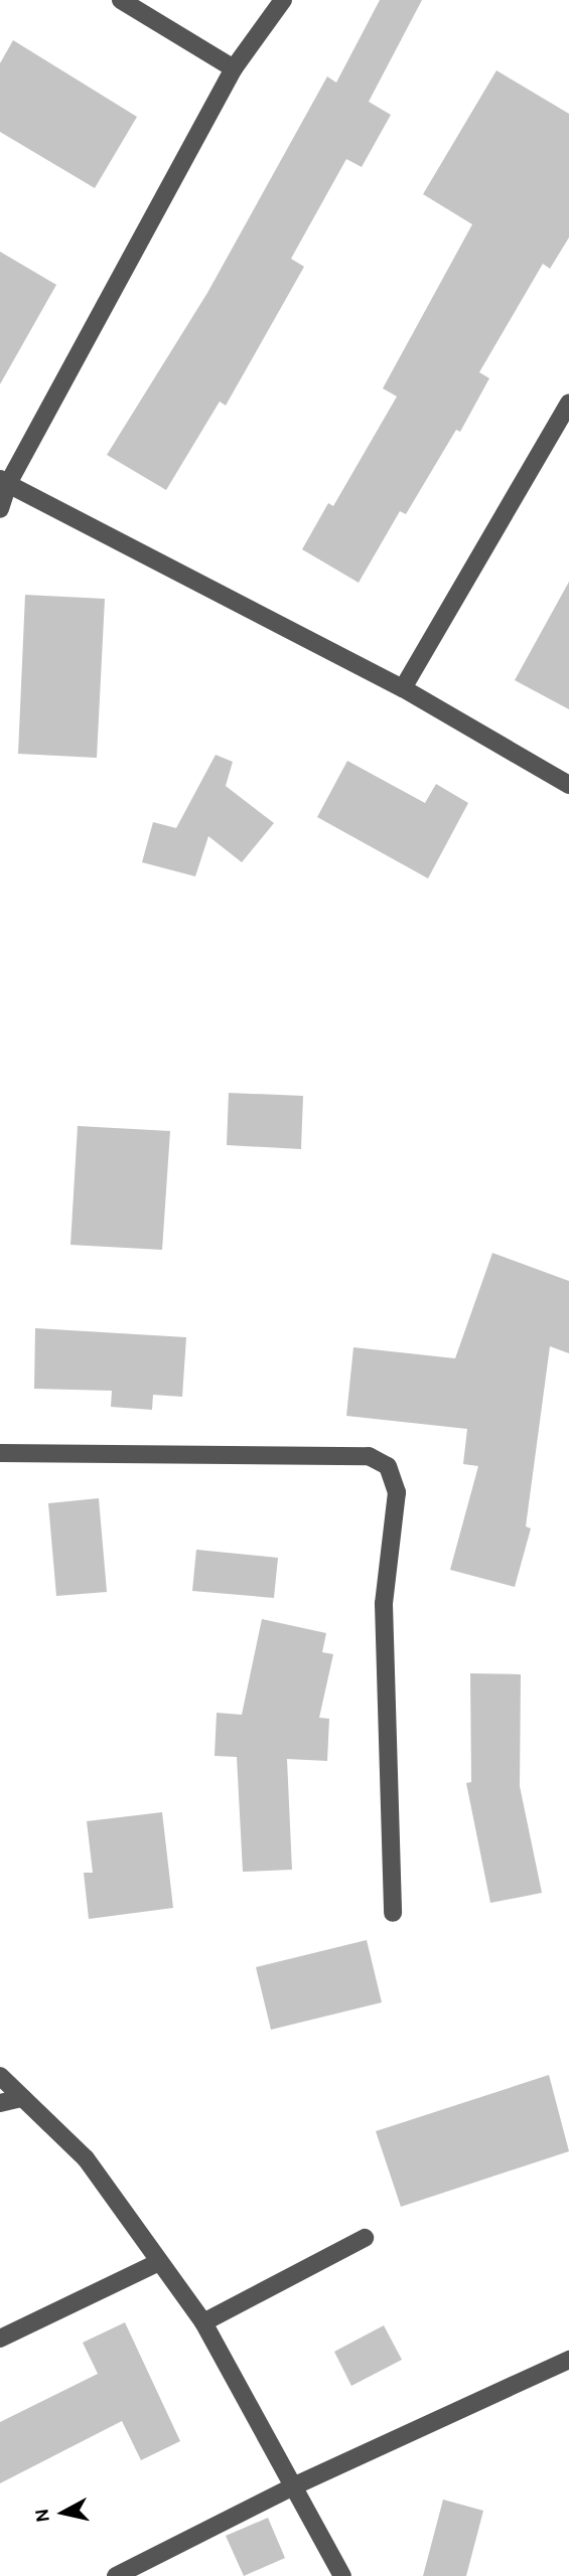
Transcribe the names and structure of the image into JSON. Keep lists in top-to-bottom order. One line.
{"north":"left"}
